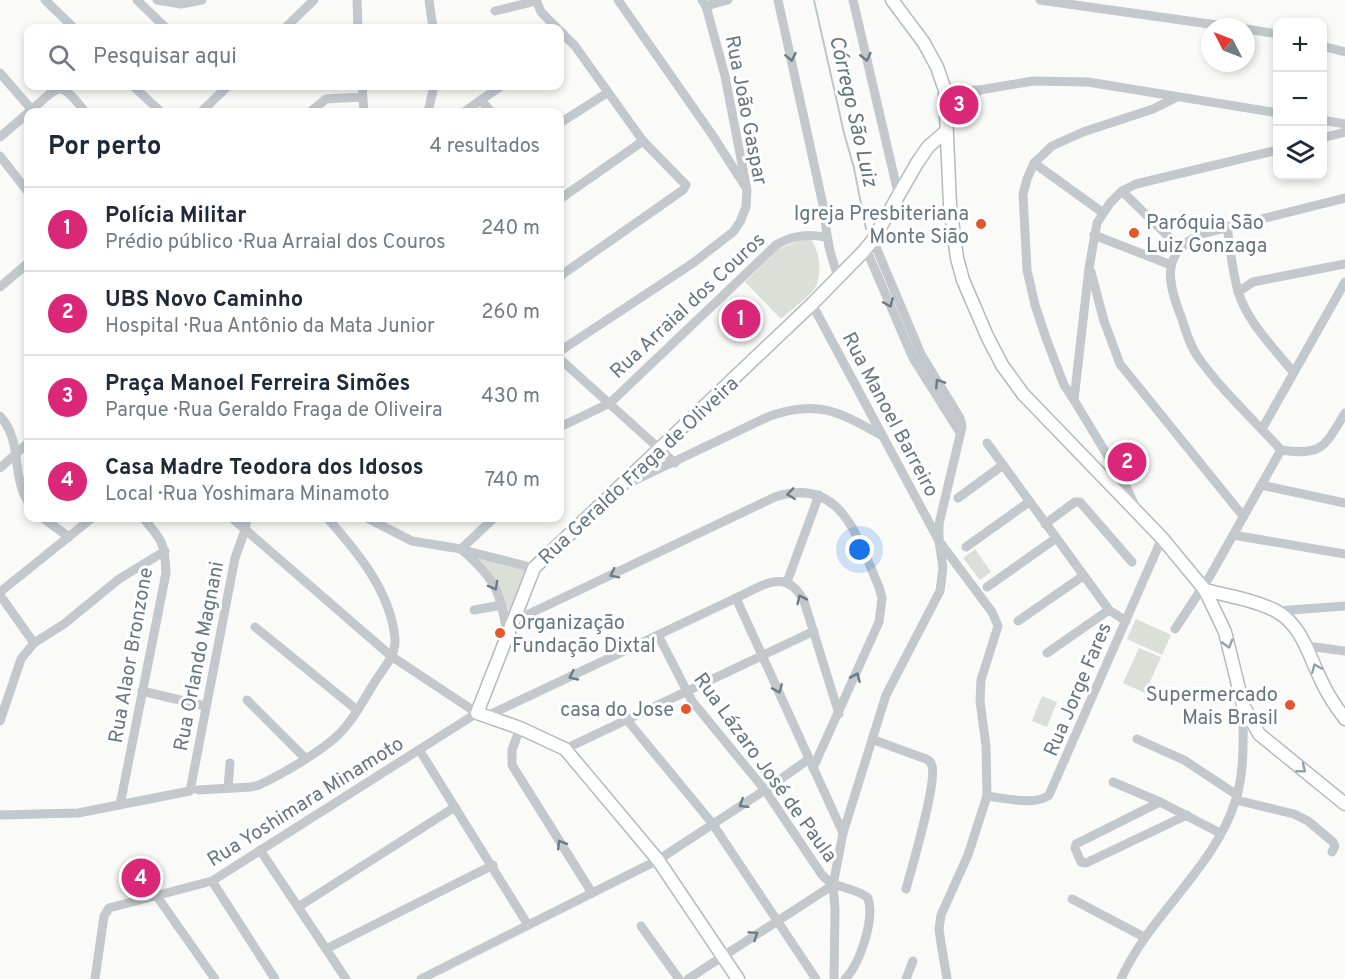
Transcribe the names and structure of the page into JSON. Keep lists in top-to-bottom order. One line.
{"streets":{"main road":["Rua Geraldo Fraga de Oliveira"],"street":["Rua João Gaspar","Rua Arraial dos Couros","Rua Manoel Barreiro","Rua Alaor Bronzone","Rua Orlando Magnani","Rua Jorge Fares","Rua Lázaro José de Paula","Rua Yoshimara Minamoto"]},"crossings":[["Rua Manoel Barreiro","Rua Geraldo Fraga de Oliveira"],["Rua Geraldo Fraga de Oliveira","Rua Yoshimara Minamoto"],["Rua Lázaro José de Paula","Rua Yoshimara Minamoto"]],"water":["Córrego São Luiz"],"places":["Igreja Presbiteriana Monte Sião","Paróquia São Luiz Gonzaga","Organização Fundação Dixtal","Supermercado Mais Brasil","casa do Jose"],"north":"top left","page":{"map_buttons":["+","−"],"search":"Pesquisar aqui","pins":["3","1","2","4"],"heading":["Por perto","4 resultados"],"list":[{"mark":"1","name":"Polícia Militar","note":"Prédio público · Rua Arraial dos Couros","value":"240 m"},{"mark":"2","name":"UBS Novo Caminho","note":"Hospital · Rua Antônio da Mata Junior","value":"260 m"},{"mark":"3","name":"Praça Manoel Ferreira Simões","note":"Parque · Rua Geraldo Fraga de Oliveira","value":"430 m"},{"mark":"4","name":"Casa Madre Teodora dos Idosos","note":"Local · Rua Yoshimara Minamoto","value":"740 m"}]}}
